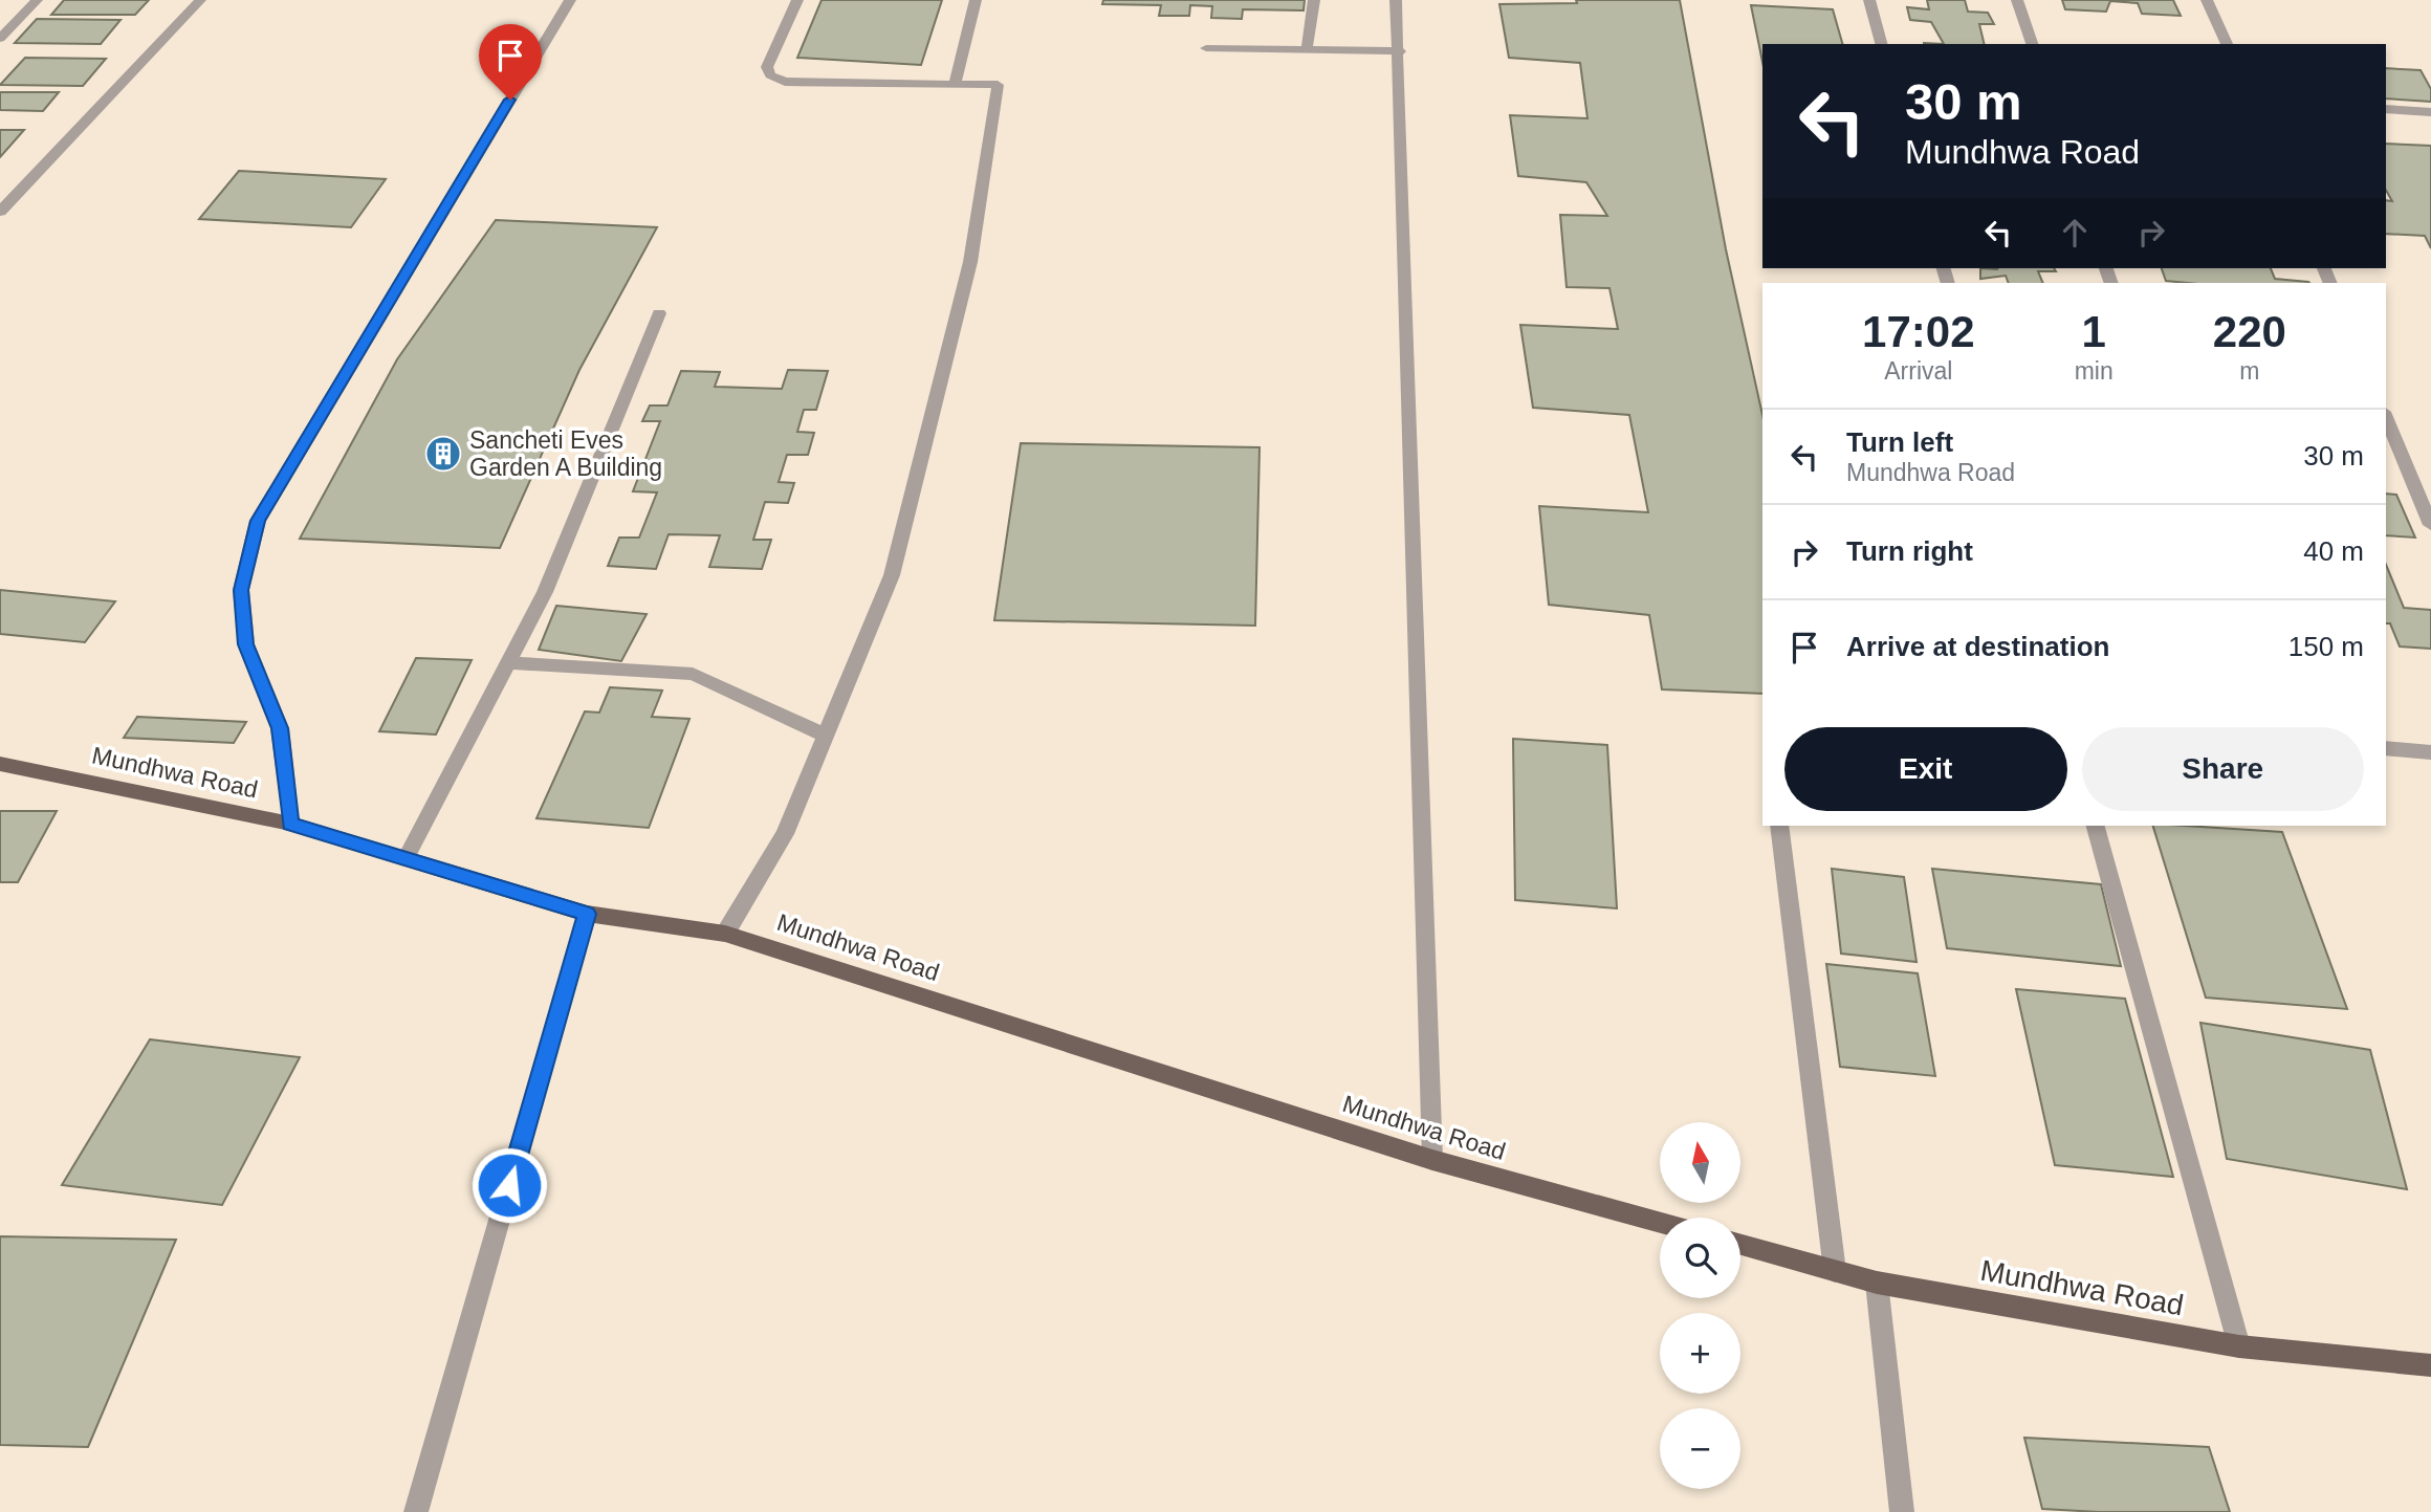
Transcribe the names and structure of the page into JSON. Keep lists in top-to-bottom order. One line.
{"streets":{"main road":["Mundhwa Road"]},"places":{"building":["Sancheti Eves Garden A Building"]},"north":"top","page":{"turn":["30 m","Mundhwa Road"],"eta":["17:02","Arrival","1","min","220","m"],"list":[{"name":"Turn left","note":"Mundhwa Road","value":"30 m"},{"name":"Turn right","value":"40 m"},{"name":"Arrive at destination","value":"150 m"}],"buttons":["Exit","Share"],"map_buttons":["+","−"]}}
